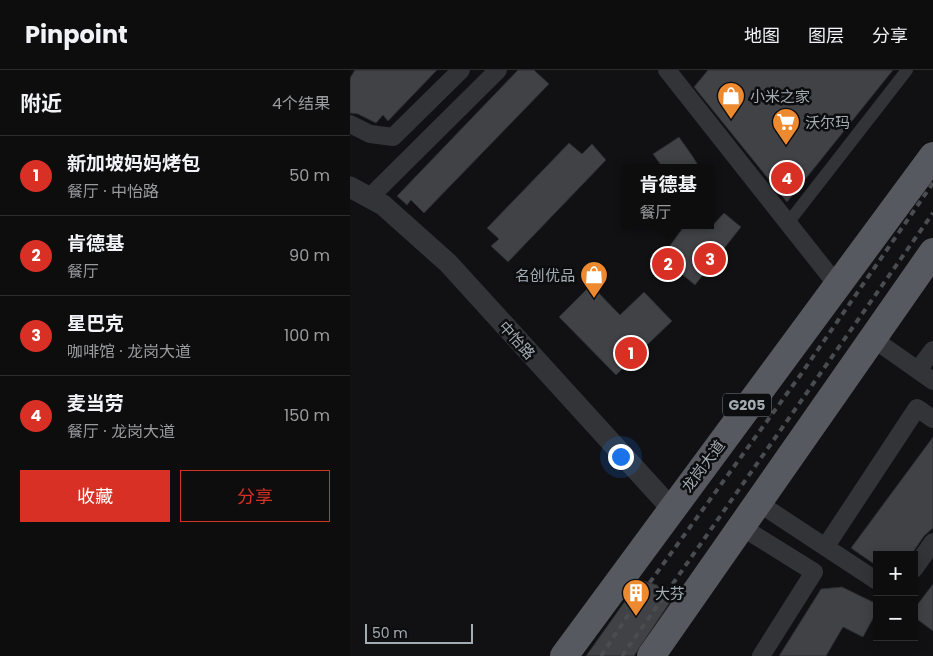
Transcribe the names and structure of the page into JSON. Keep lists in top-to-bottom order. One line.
{"streets":{"highway":["G205","龙岗大道"],"street":["中怡路"]},"crossings":[["中怡路","龙岗大道"]],"places":{"shop":["小米之家","名创优品"],"supermarket":["沃尔玛"],"building":["大芬"]},"scale_bar":"50 m","page":{"header":"Pinpoint","nav":["地图","图层","分享"],"heading":["附近","4个结果"],"list":[{"mark":"1","name":"新加坡妈妈烤包","note":"餐厅 · 中怡路","value":"50 m"},{"mark":"2","name":"肯德基","note":"餐厅","value":"90 m"},{"mark":"3","name":"星巴克","note":"咖啡馆 · 龙岗大道","value":"100 m"},{"mark":"4","name":"麦当劳","note":"餐厅 · 龙岗大道","value":"150 m"}],"pins":["4","3","2","1"],"popup":["肯德基","餐厅"],"buttons":["收藏","分享"],"map_buttons":["+","−"],"scale":"50 m"}}
